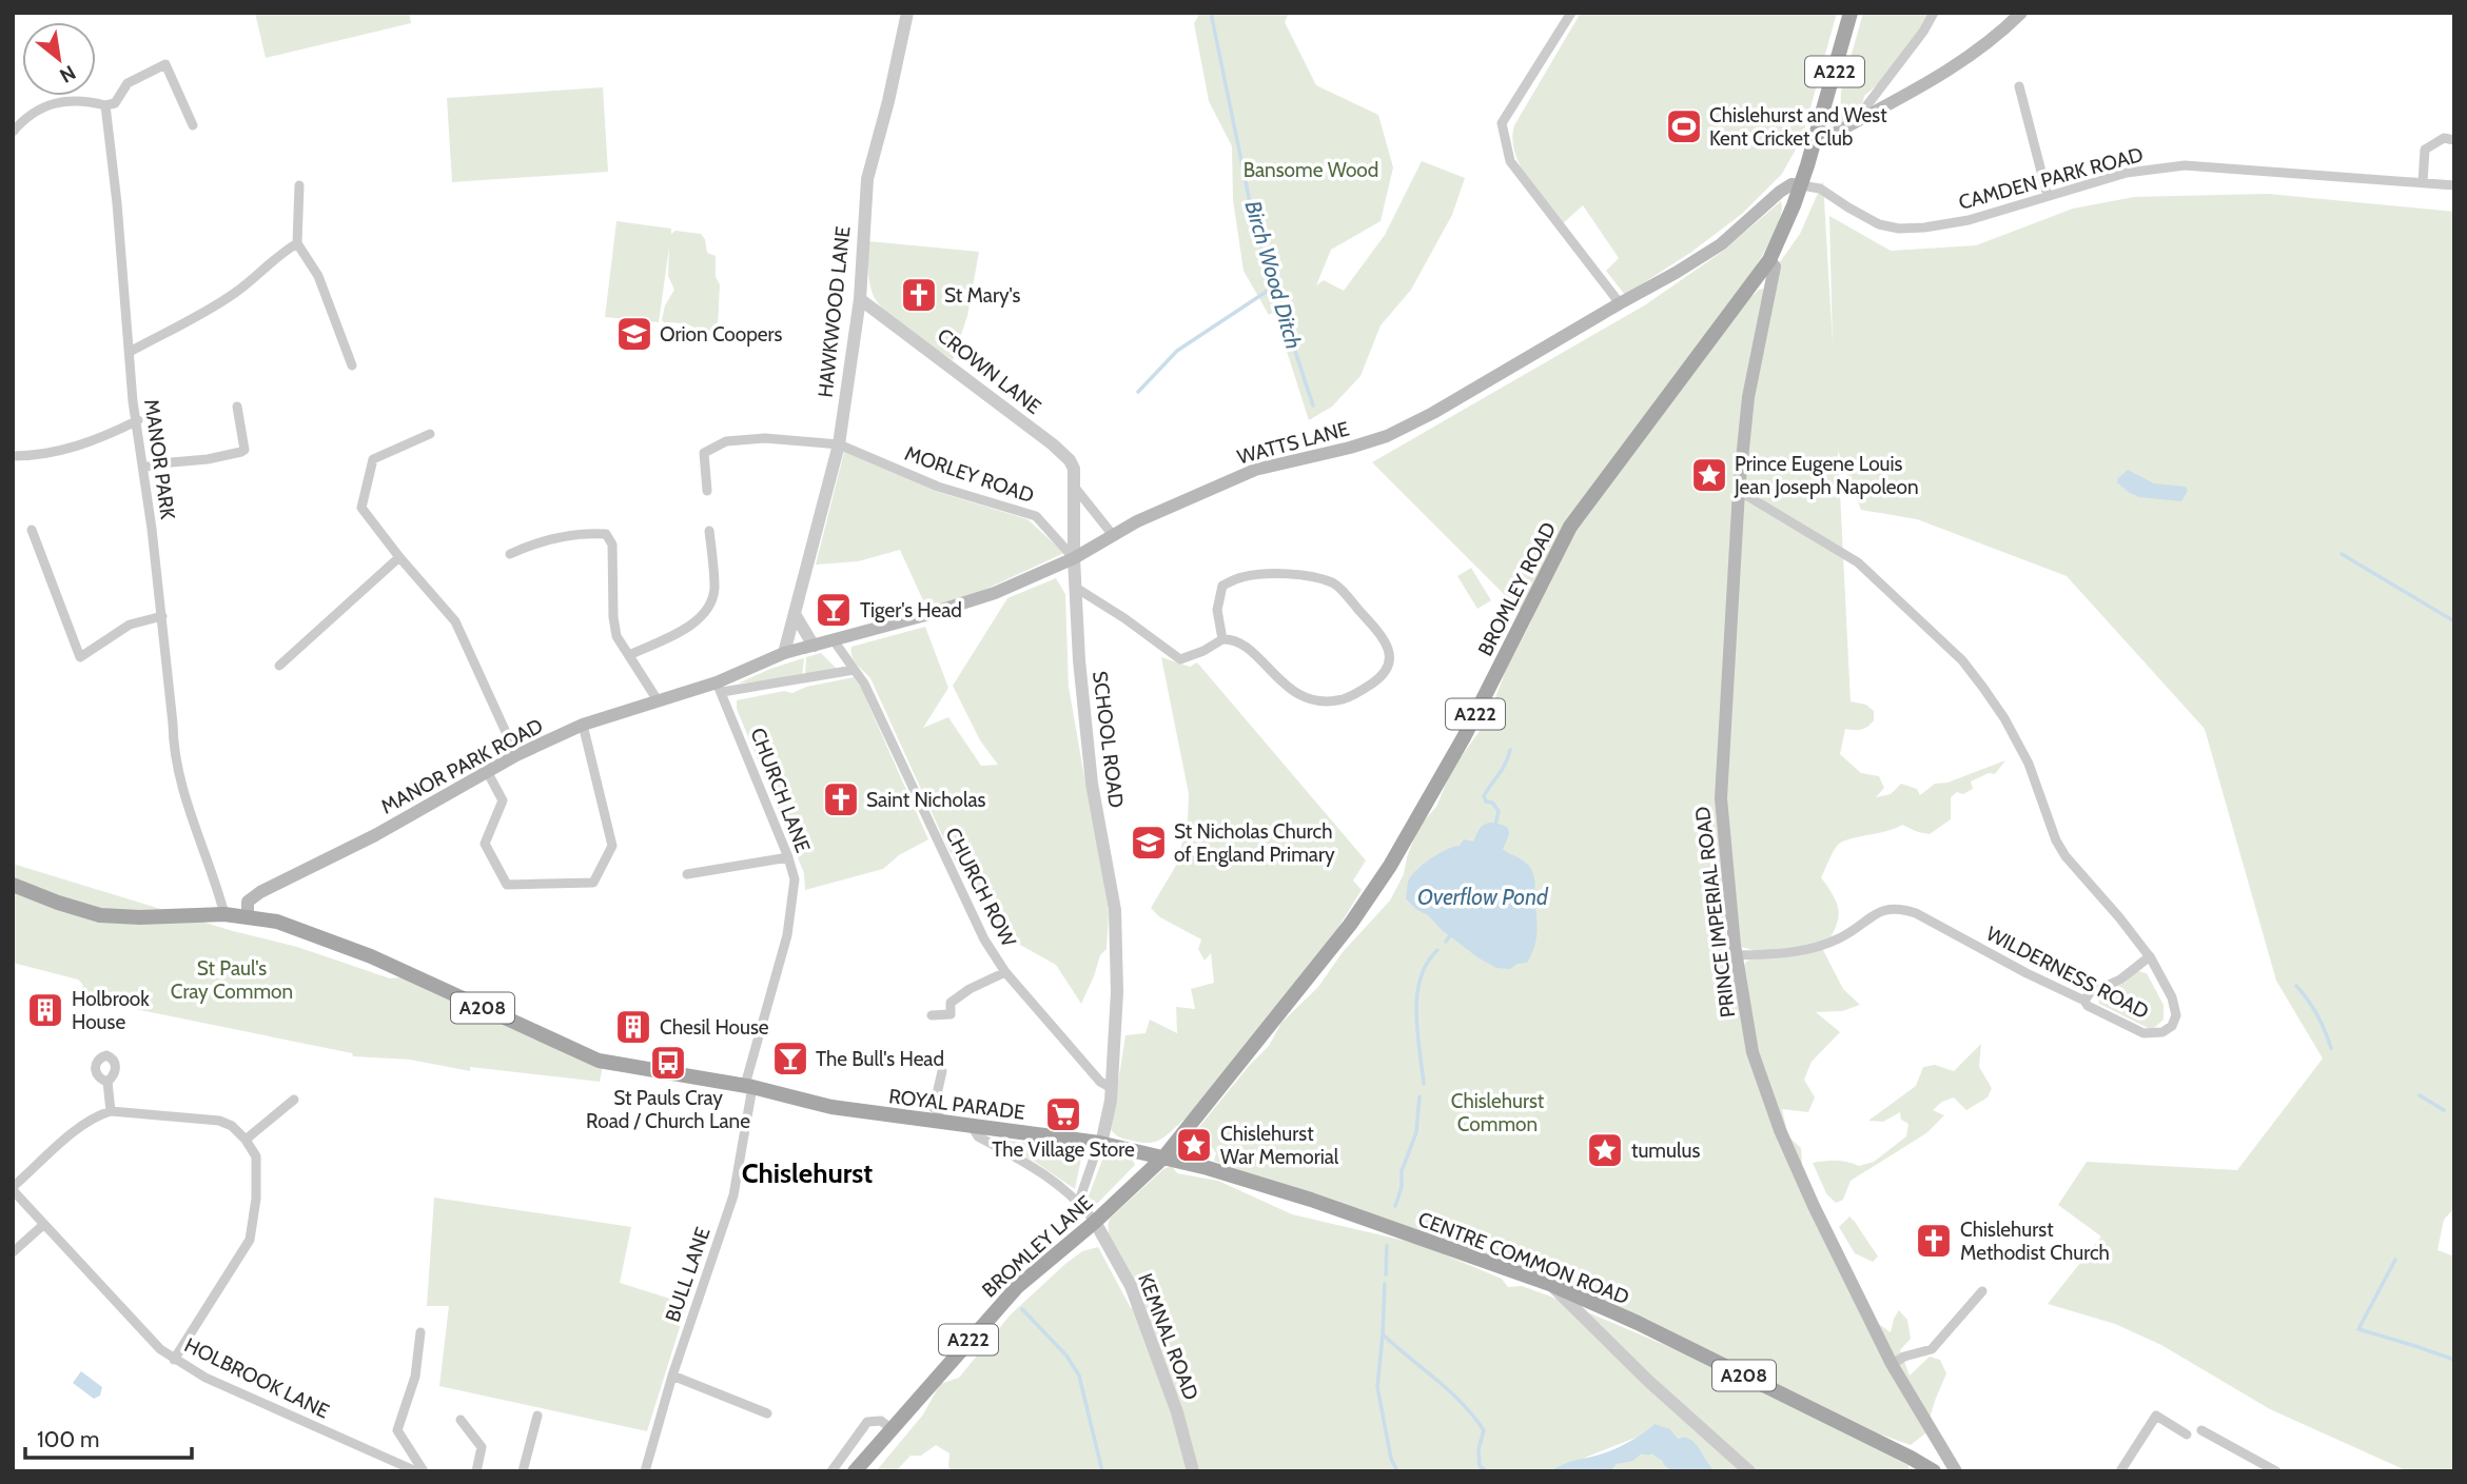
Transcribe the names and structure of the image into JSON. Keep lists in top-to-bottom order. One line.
{"streets":{"main road":["A222","WATTS LANE","BROMLEY ROAD","MANOR PARK ROAD","PRINCE IMPERIAL ROAD","A208","ROYAL PARADE","BROMLEY LANE","CENTRE COMMON ROAD"],"street":["CAMDEN PARK ROAD","HAWKWOOD LANE","CROWN LANE","MANOR PARK","MORLEY ROAD","SCHOOL ROAD","CHURCH LANE","CHURCH ROW","WILDERNESS ROAD","BULL LANE","KEMNAL ROAD","HOLBROOK LANE"]},"crossings":[["CAMDEN PARK ROAD","WATTS LANE"],["CAMDEN PARK ROAD","BROMLEY ROAD"],["HAWKWOOD LANE","CROWN LANE"],["HAWKWOOD LANE","WATTS LANE"],["HAWKWOOD LANE","MORLEY ROAD"],["CROWN LANE","WATTS LANE"],["CROWN LANE","MORLEY ROAD"],["CROWN LANE","SCHOOL ROAD"],["WATTS LANE","MORLEY ROAD"],["WATTS LANE","BROMLEY ROAD"],["WATTS LANE","SCHOOL ROAD"],["WATTS LANE","MANOR PARK ROAD"],["WATTS LANE","CHURCH LANE"],["WATTS LANE","CHURCH ROW"],["MANOR PARK","A208"],["MORLEY ROAD","SCHOOL ROAD"],["BROMLEY ROAD","PRINCE IMPERIAL ROAD"],["BROMLEY ROAD","ROYAL PARADE"],["BROMLEY ROAD","BROMLEY LANE"],["BROMLEY ROAD","CENTRE COMMON ROAD"],["SCHOOL ROAD","CHURCH ROW"],["SCHOOL ROAD","ROYAL PARADE"],["MANOR PARK ROAD","CHURCH LANE"],["MANOR PARK ROAD","CHURCH ROW"],["MANOR PARK ROAD","A208"],["CHURCH LANE","A208"],["CHURCH LANE","ROYAL PARADE"],["CHURCH LANE","BULL LANE"],["PRINCE IMPERIAL ROAD","WILDERNESS ROAD"],["A208","ROYAL PARADE"],["A208","BULL LANE"],["ROYAL PARADE","BROMLEY LANE"],["ROYAL PARADE","CENTRE COMMON ROAD"],["ROYAL PARADE","BULL LANE"],["BROMLEY LANE","CENTRE COMMON ROAD"],["BROMLEY LANE","KEMNAL ROAD"]],"districts":["Chislehurst"],"water":["Birch Wood Ditch","Overflow Pond"],"parks":["Bansome Wood","St Paul's Cray Common","Chislehurst Common"],"places":{"sports":["Chislehurst and West Kent Cricket Club"],"church":["St Mary's","Saint Nicholas","Chislehurst Methodist Church"],"school or university":["Orion Coopers","St Nicholas Church of England Primary"],"place":["Prince Eugene Louis Jean Joseph Napoleon","Chislehurst War Memorial","tumulus"],"bar":["Tiger's Head","The Bull's Head"],"building":["Holbrook House","Chesil House"],"bus stop":["St Pauls Cray Road / Church Lane"],"supermarket":["The Village Store"]},"scale_bar":"100 m","north":"bottom right"}
